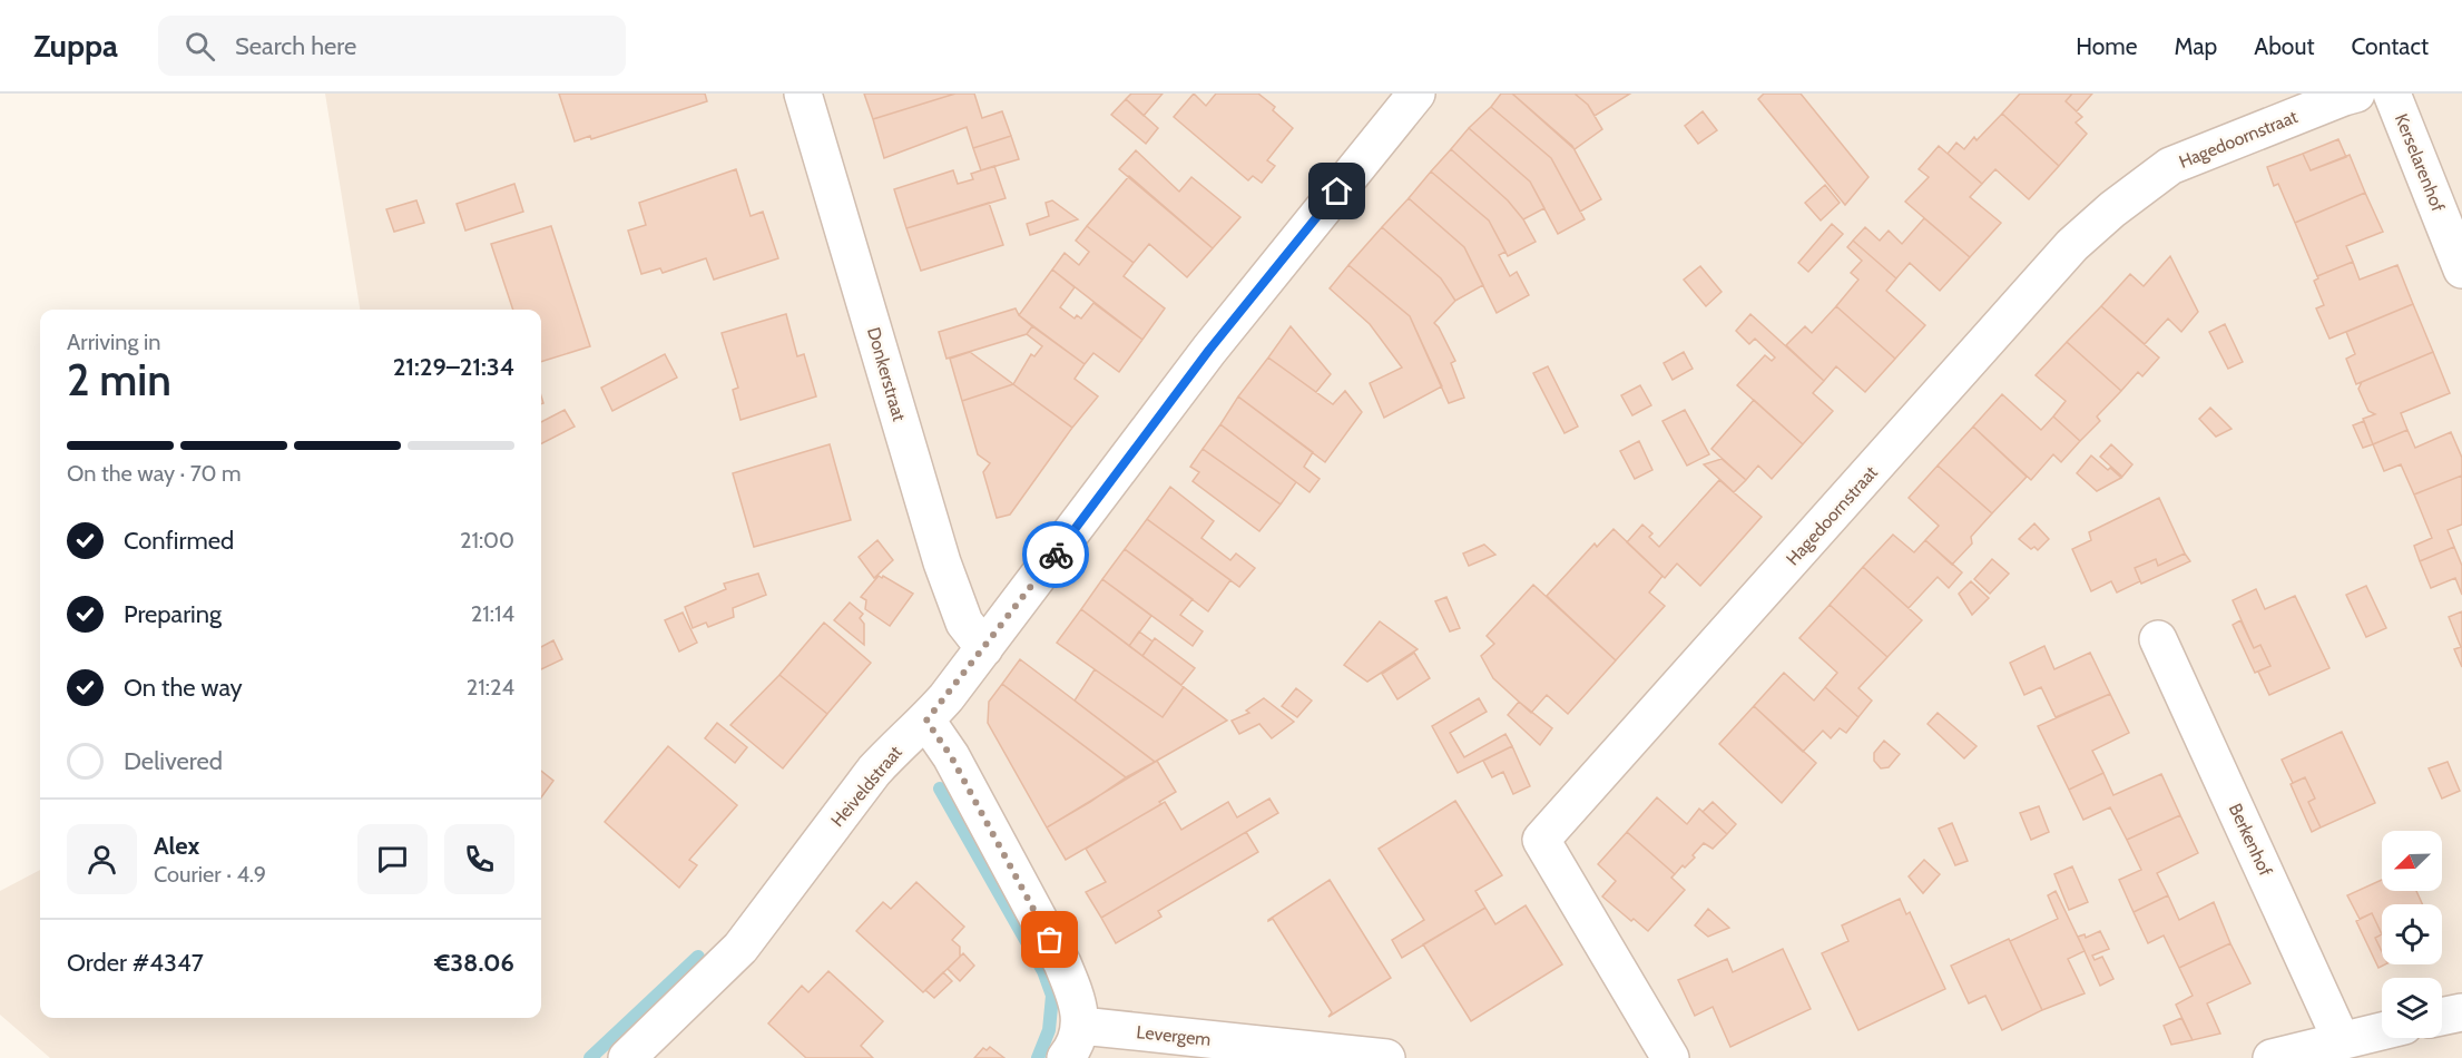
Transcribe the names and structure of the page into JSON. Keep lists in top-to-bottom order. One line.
{"streets":{"street":["Hagedoornstraat","Kerselarenhof","Donkerstraat","Heiveldstraat","Berkenhof","Levergem"]},"crossings":[["Donkerstraat","Heiveldstraat"]],"north":"bottom left","page":{"header":"Zuppa","search":"Search here","nav":["Home","Map","About","Contact"],"heading":["2 min","Arriving in","21:29–21:34"],"panel":["Alex","Courier · 4.9","Order #4347","€38.06"],"bar":"On the way · 70 m","list":[["Confirmed","21:00"],["Preparing","21:14"],["On the way","21:24"],"Delivered"]}}
